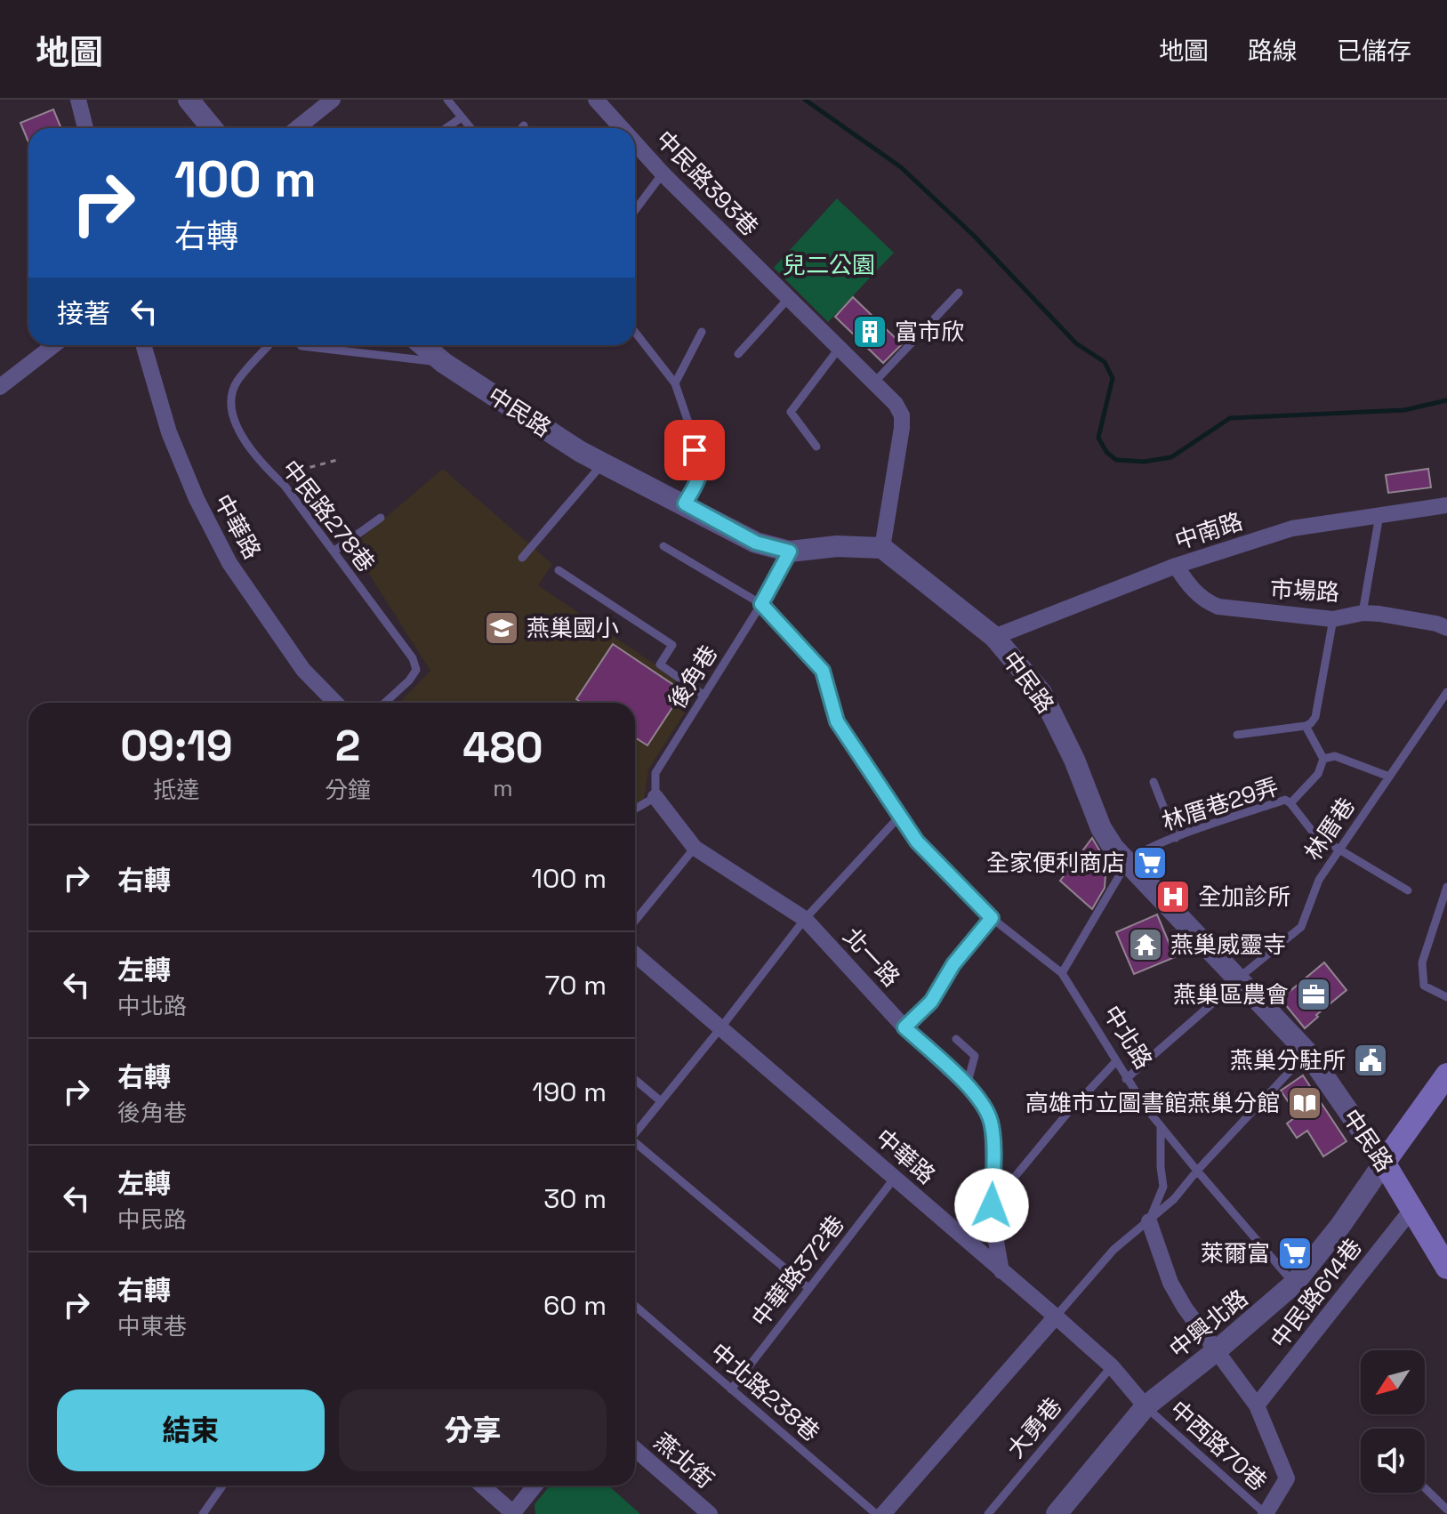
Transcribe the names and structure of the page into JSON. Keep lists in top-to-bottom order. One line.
{"streets":{"main road":["中民路"],"street":["中民路393巷","中華路","中南路","市場路","北一路","中民路614巷","中興北路","燕北街"],"lane":["中民路278巷","後角巷","林厝巷29弄","林厝巷","中北路","中華路372巷","中北路238巷","大勇巷","中西路70巷"]},"crossings":[["中民路393巷","中民路"],["中民路","中南路"],["中民路","後角巷"],["中民路","林厝巷29弄"],["中民路","林厝巷"],["中民路","中民路614巷"],["中民路","中興北路"],["中華路","北一路"],["中華路","中華路372巷"],["中華路","中興北路"],["中華路","大勇巷"],["中華路","中西路70巷"],["中南路","市場路"],["後角巷","北一路"],["後角巷","中北路"],["林厝巷","中北路"],["中北路","中興北路"],["中華路372巷","中北路238巷"],["中興北路","中西路70巷"]],"parks":["兒二公園"],"places":{"building":["富市欣"],"school or university":["燕巢國小"],"supermarket":["全家便利商店","萊爾富"],"hospital":["全加診所"],"temple":["燕巢威靈寺"],"office":["燕巢區農會"],"public building":["燕巢分駐所"],"library":["高雄市立圖書館燕巢分館"]},"north":"bottom left","page":{"header":"地圖","nav":["地圖","路線","已儲存"],"turn":["100 m","右轉"],"then":"接著","eta":["09:19","抵達","2","分鐘","480","m"],"list":[{"name":"右轉","value":"100 m"},{"name":"左轉","note":"中北路","value":"70 m"},{"name":"右轉","note":"後角巷","value":"190 m"},{"name":"左轉","note":"中民路","value":"30 m"},{"name":"右轉","note":"中東巷","value":"60 m"}],"buttons":["結束","分享"]}}
